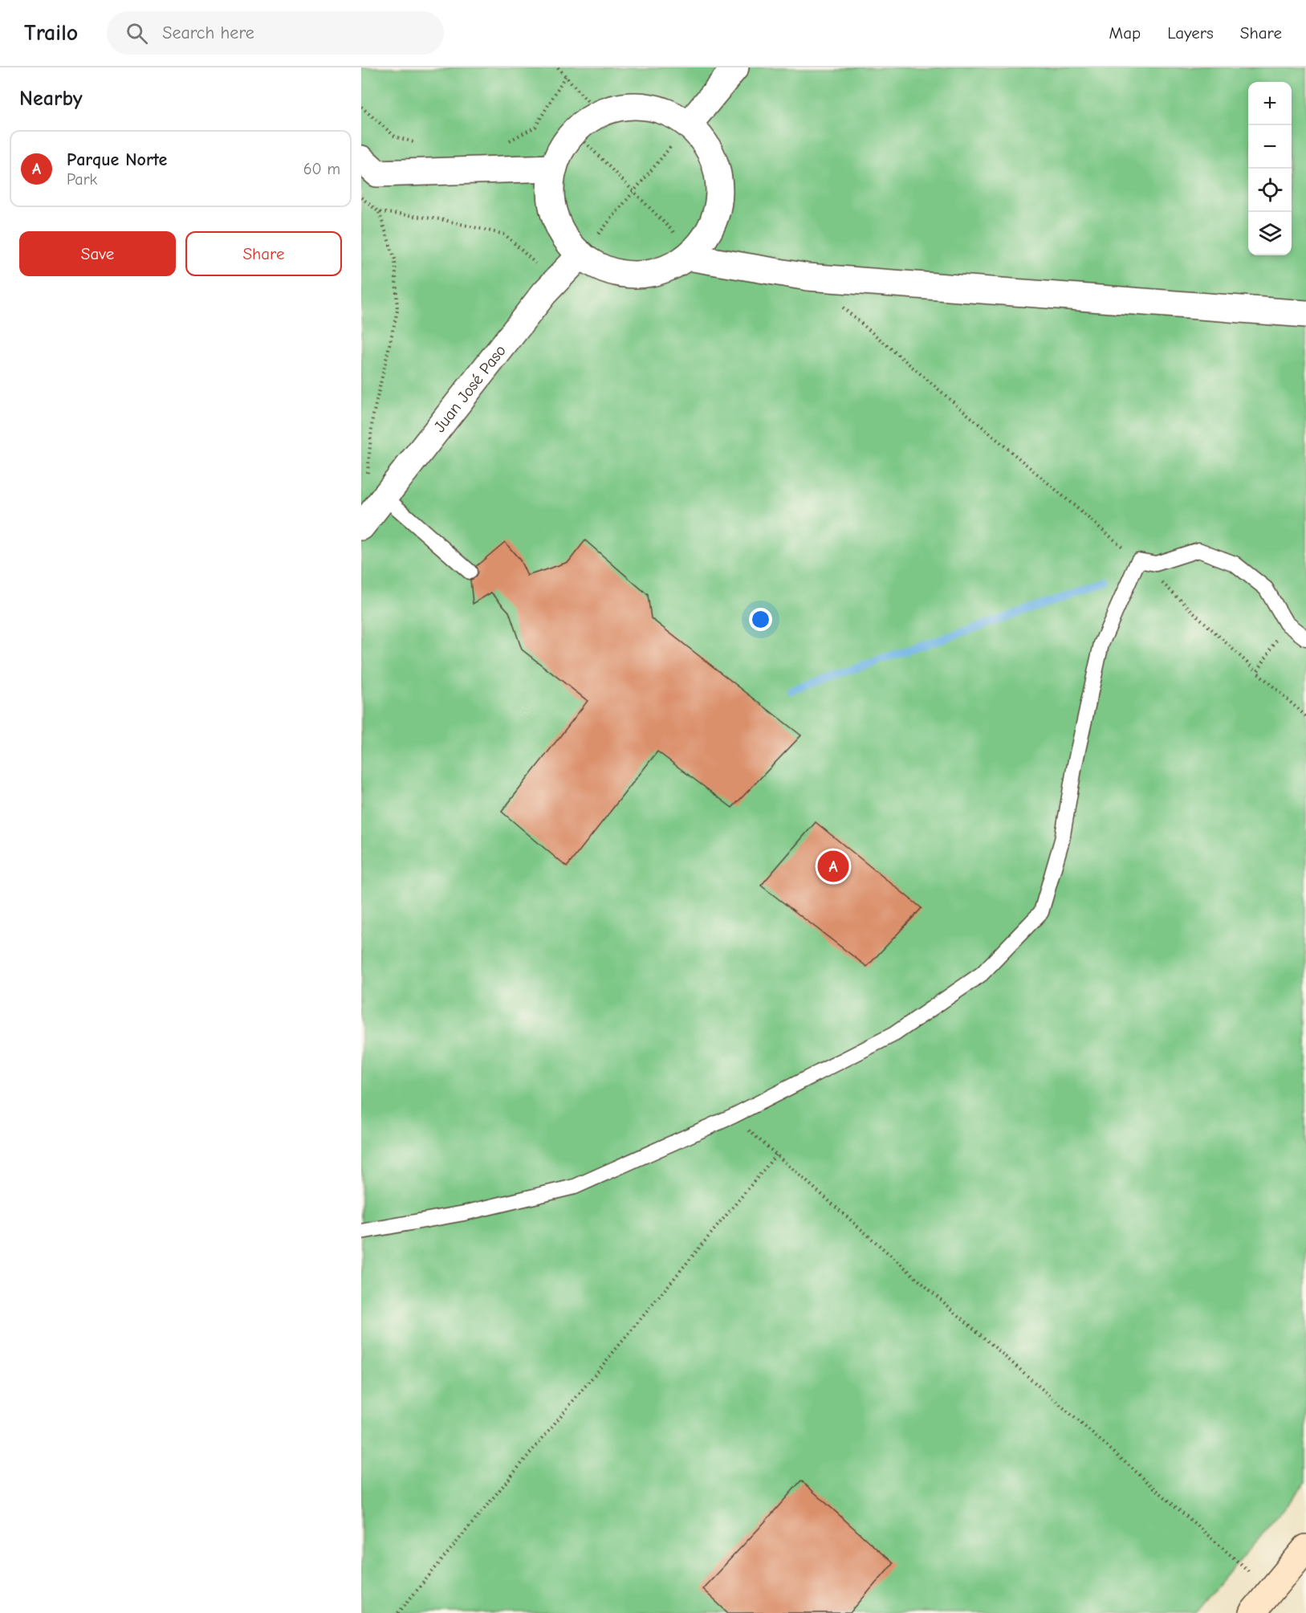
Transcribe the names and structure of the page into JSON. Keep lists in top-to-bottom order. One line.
{"streets":{"street":["Juan José Paso"]},"page":{"header":"Trailo","search":"Search here","nav":["Map","Layers","Share"],"heading":"Nearby","map_buttons":["+","−"],"list":[{"mark":"A","name":"Parque Norte","note":"Park","value":"60 m"}],"buttons":["Save","Share"],"pins":"A"}}
